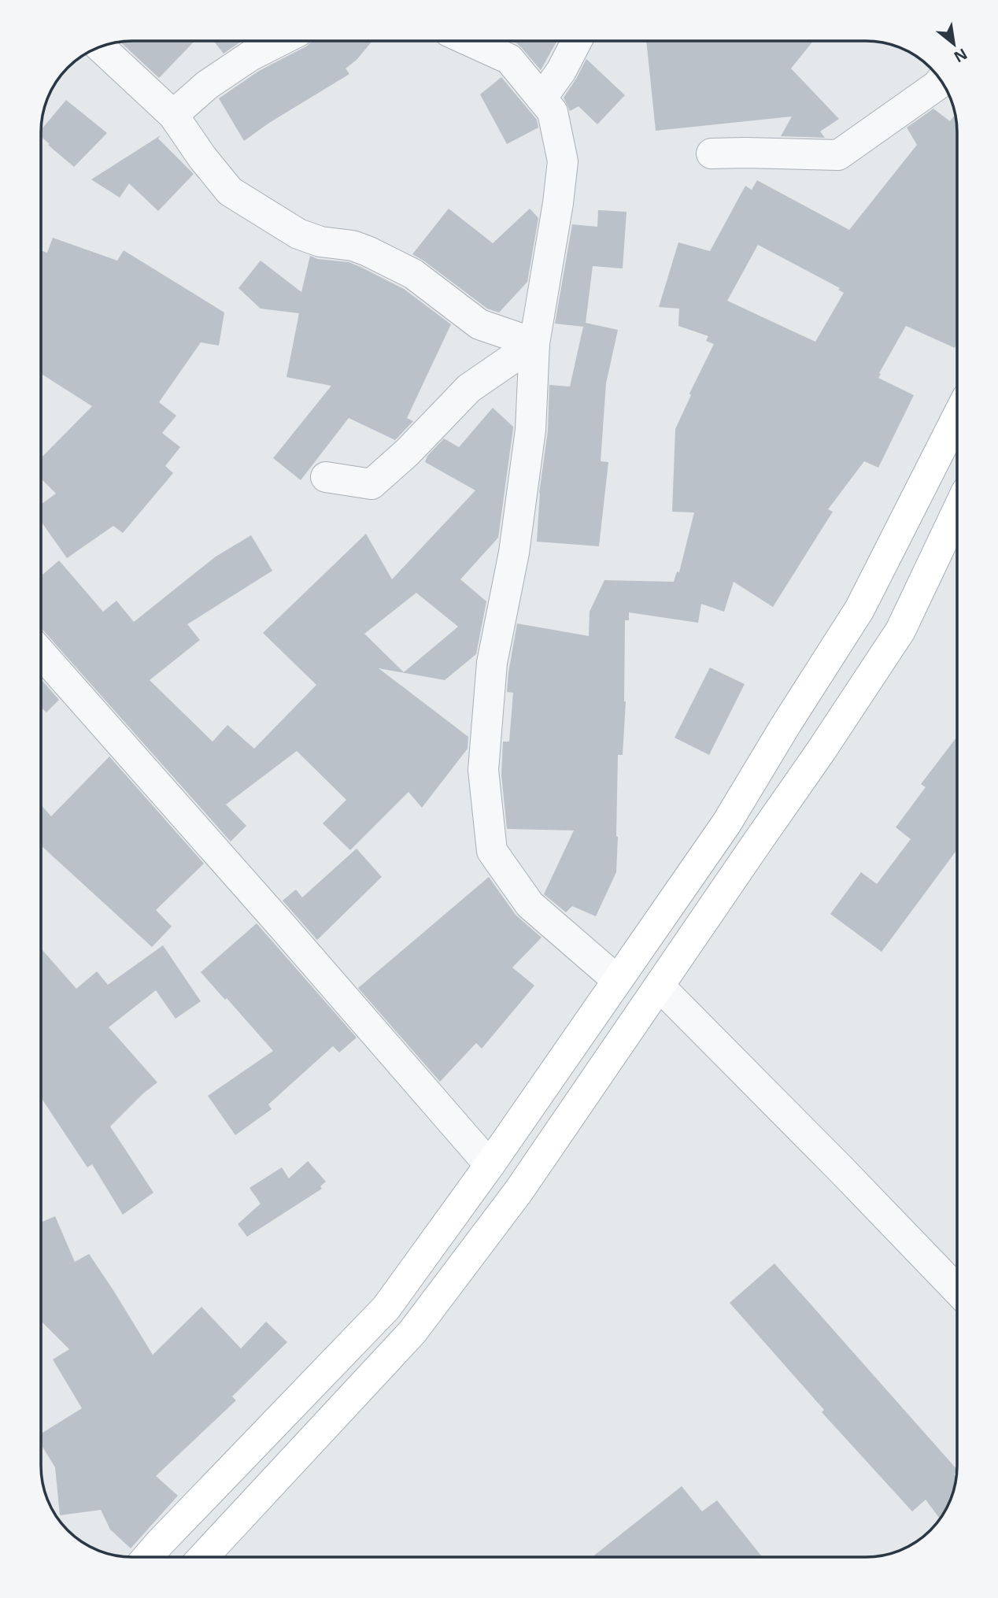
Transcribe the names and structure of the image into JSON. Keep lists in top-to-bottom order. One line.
{"north":"bottom right"}
